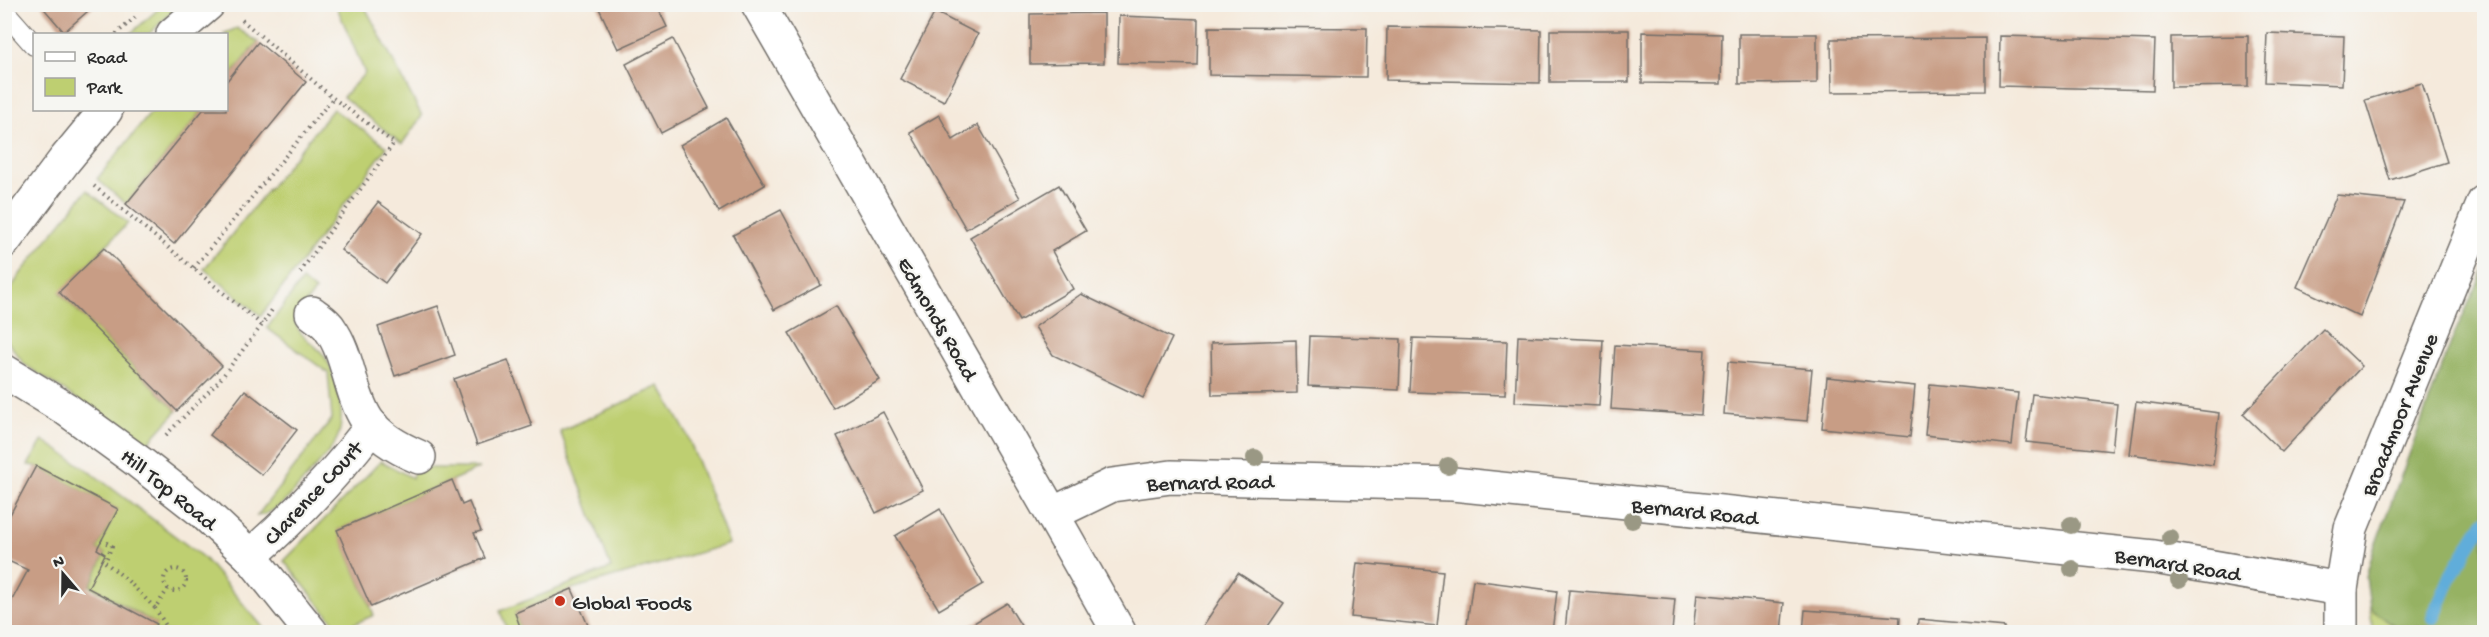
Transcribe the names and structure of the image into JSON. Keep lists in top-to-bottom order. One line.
{"streets":{"street":["Edmonds Road","Broadmoor Avenue","Bernard Road","Hill Top Road","Clarence Court"]},"crossings":[["Edmonds Road","Bernard Road"],["Broadmoor Avenue","Bernard Road"],["Hill Top Road","Clarence Court"]],"places":["Global Foods"],"legend":["Road","Park"],"north":"top"}
